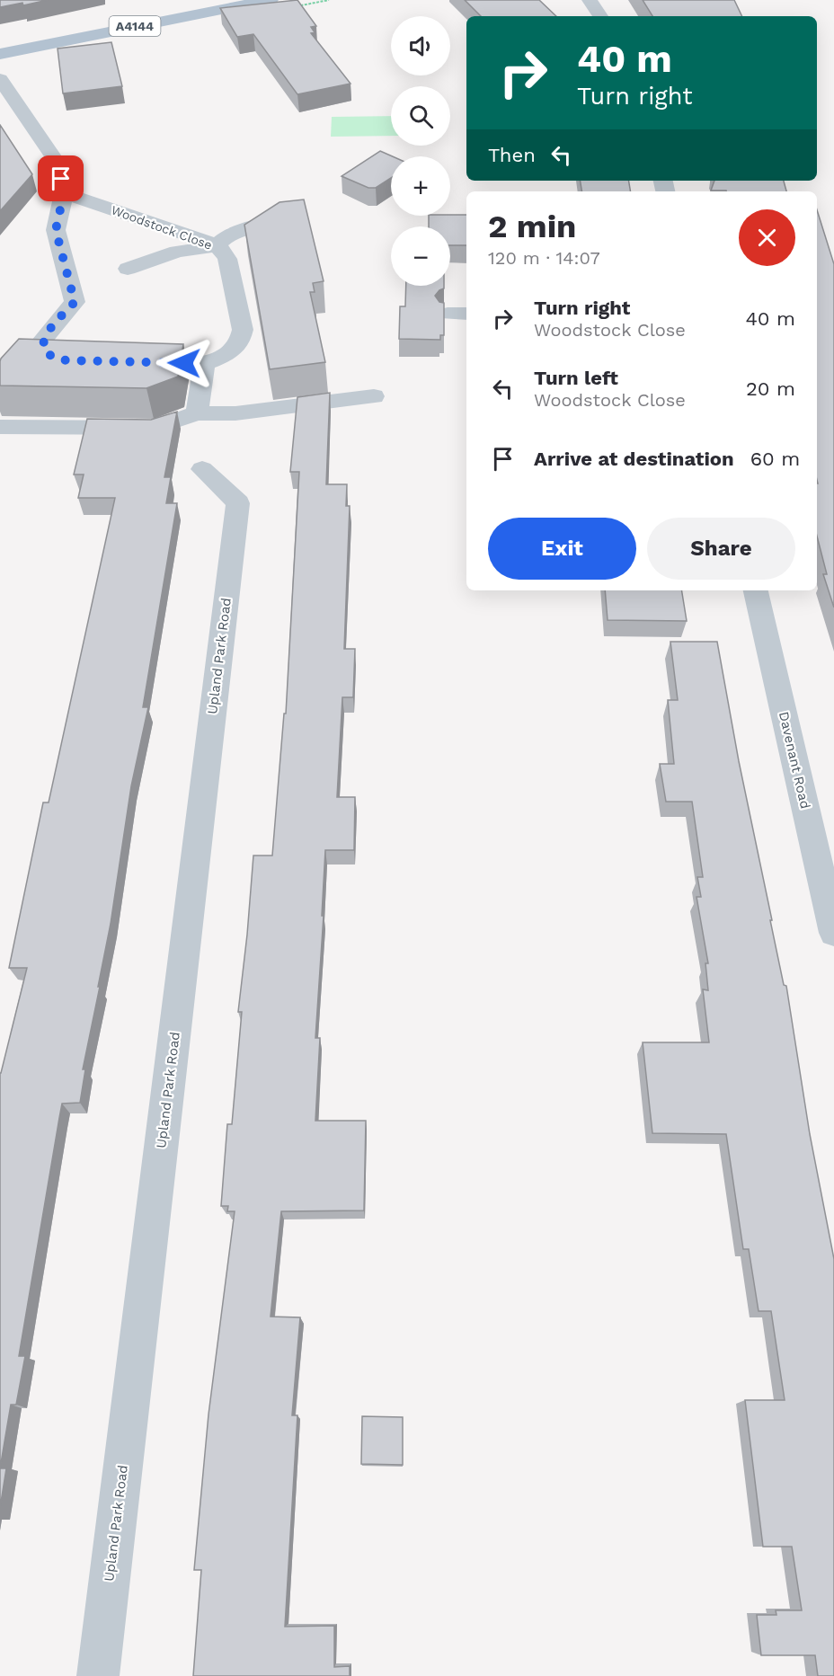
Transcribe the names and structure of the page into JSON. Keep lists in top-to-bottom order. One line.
{"streets":{"main road":["A4144"],"street":["Woodstock Close","Upland Park Road","Davenant Road"]},"page":{"map_buttons":["+","−"],"turn":["40 m","Turn right"],"then":"Then","heading":["2 min","120 m · 14:07"],"list":[{"name":"Turn right","note":"Woodstock Close","value":"40 m"},{"name":"Turn left","note":"Woodstock Close","value":"20 m"},{"name":"Arrive at destination","value":"60 m"}],"buttons":["Exit","Share"]}}
